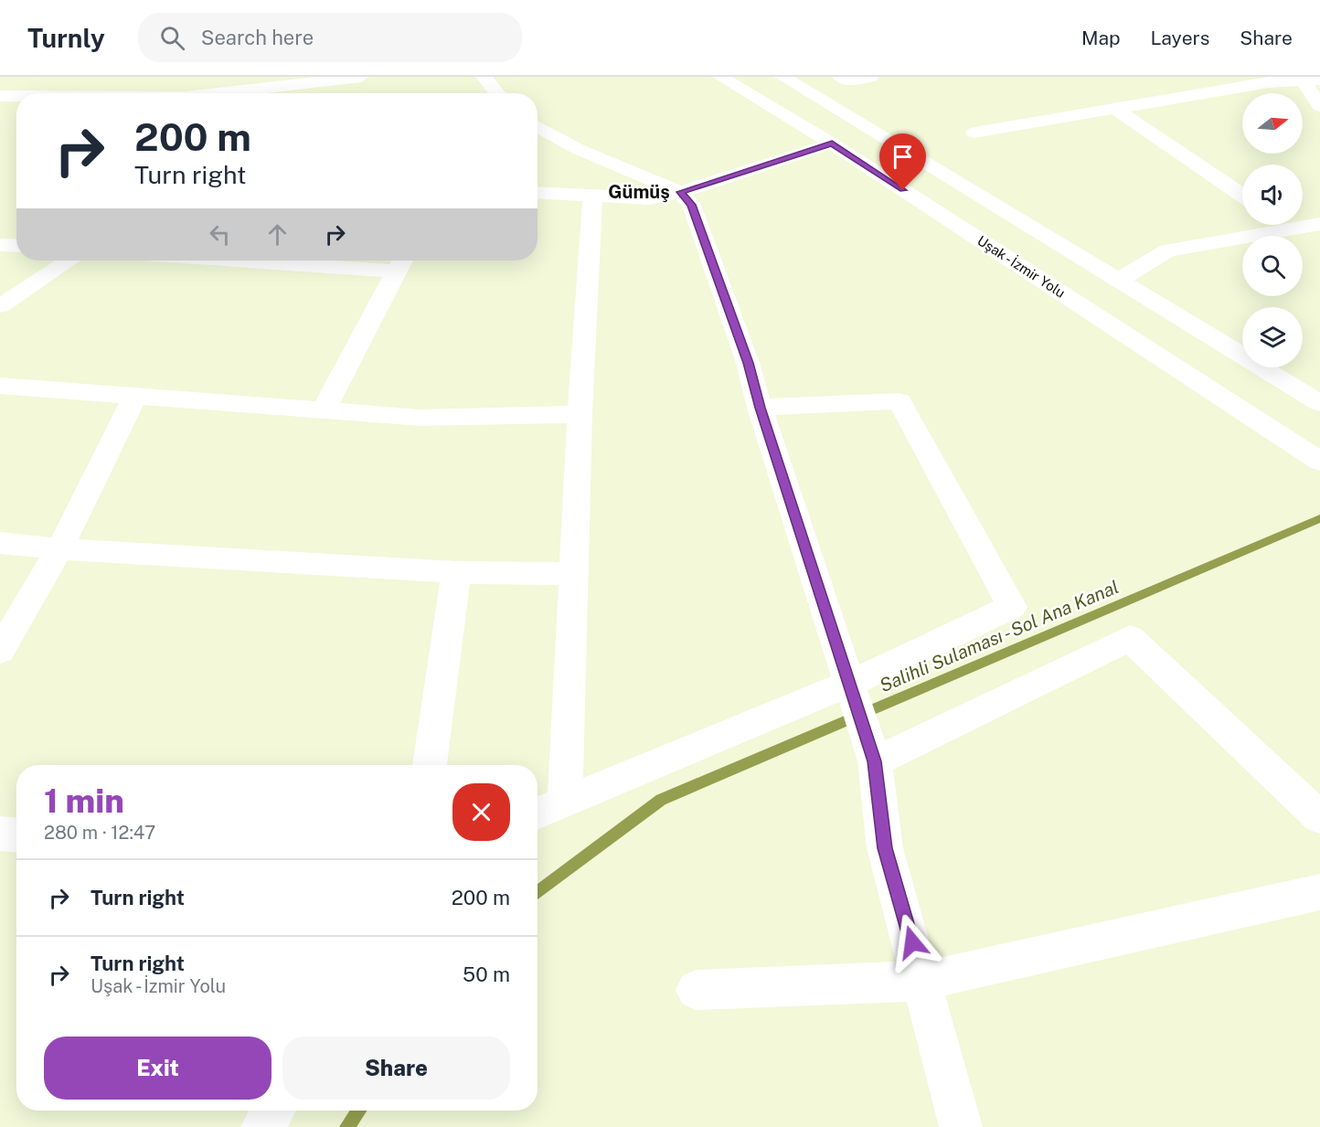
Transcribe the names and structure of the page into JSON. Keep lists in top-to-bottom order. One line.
{"streets":{"main road":["Uşak - İzmir Yolu"]},"districts":["Gümüş"],"water":["Salihli Sulaması - Sol Ana Kanal"],"north":"right","page":{"header":"Turnly","search":"Search here","nav":["Map","Layers","Share"],"turn":["200 m","Turn right"],"heading":["1 min","280 m · 12:47"],"list":[{"name":"Turn right","value":"200 m"},{"name":"Turn right","note":"Uşak - İzmir Yolu","value":"50 m"}],"buttons":["Exit","Share"]}}
